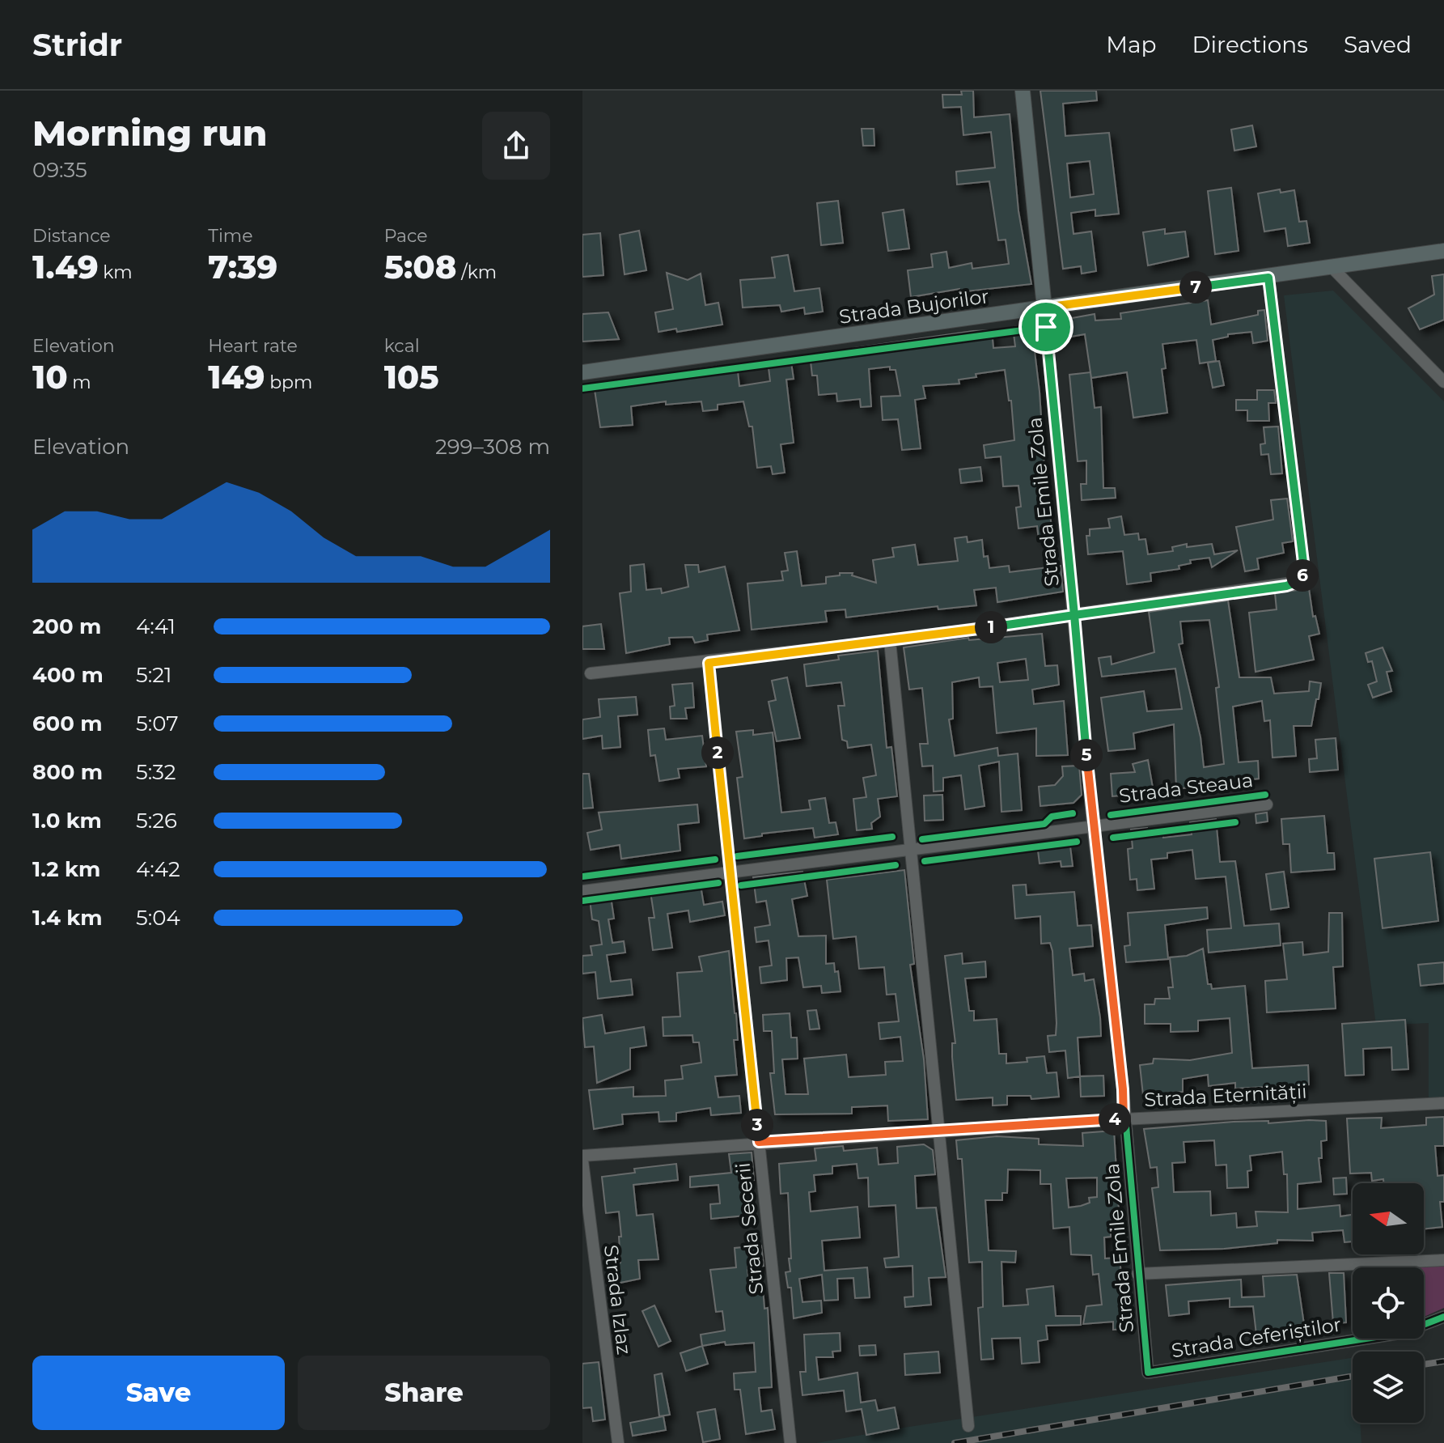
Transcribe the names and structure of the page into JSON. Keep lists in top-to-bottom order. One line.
{"streets":{"main road":["Strada Bujorilor","Strada Emile Zola"],"street":["Strada Steaua","Strada Eternității","Strada Secerii","Strada Izlaz","Strada Ceferiștilor"]},"crossings":[["Strada Bujorilor","Strada Emile Zola"],["Strada Emile Zola","Strada Steaua"],["Strada Emile Zola","Strada Eternității"],["Strada Emile Zola","Strada Ceferiștilor"],["Strada Steaua","Strada Secerii"],["Strada Eternității","Strada Secerii"],["Strada Eternității","Strada Izlaz"]],"north":"left","page":{"header":"Stridr","nav":["Map","Directions","Saved"],"heading":["Morning run","09:35"],"stats":[["Distance","1.49 km"],["Time","7:39"],["Pace","5:08 /km"],["Elevation","10 m"],["Heart rate","149 bpm"],["kcal","105"]],"pins":["7","6","1","2","5","4","3"],"chart":["Elevation","299–308 m"],"list":[{"name":"200 m","note":"4:41"},{"name":"400 m","note":"5:21"},{"name":"600 m","note":"5:07"},{"name":"800 m","note":"5:32"},{"name":"1.0 km","note":"5:26"},{"name":"1.2 km","note":"4:42"},{"name":"1.4 km","note":"5:04"}],"buttons":["Save","Share"]}}
